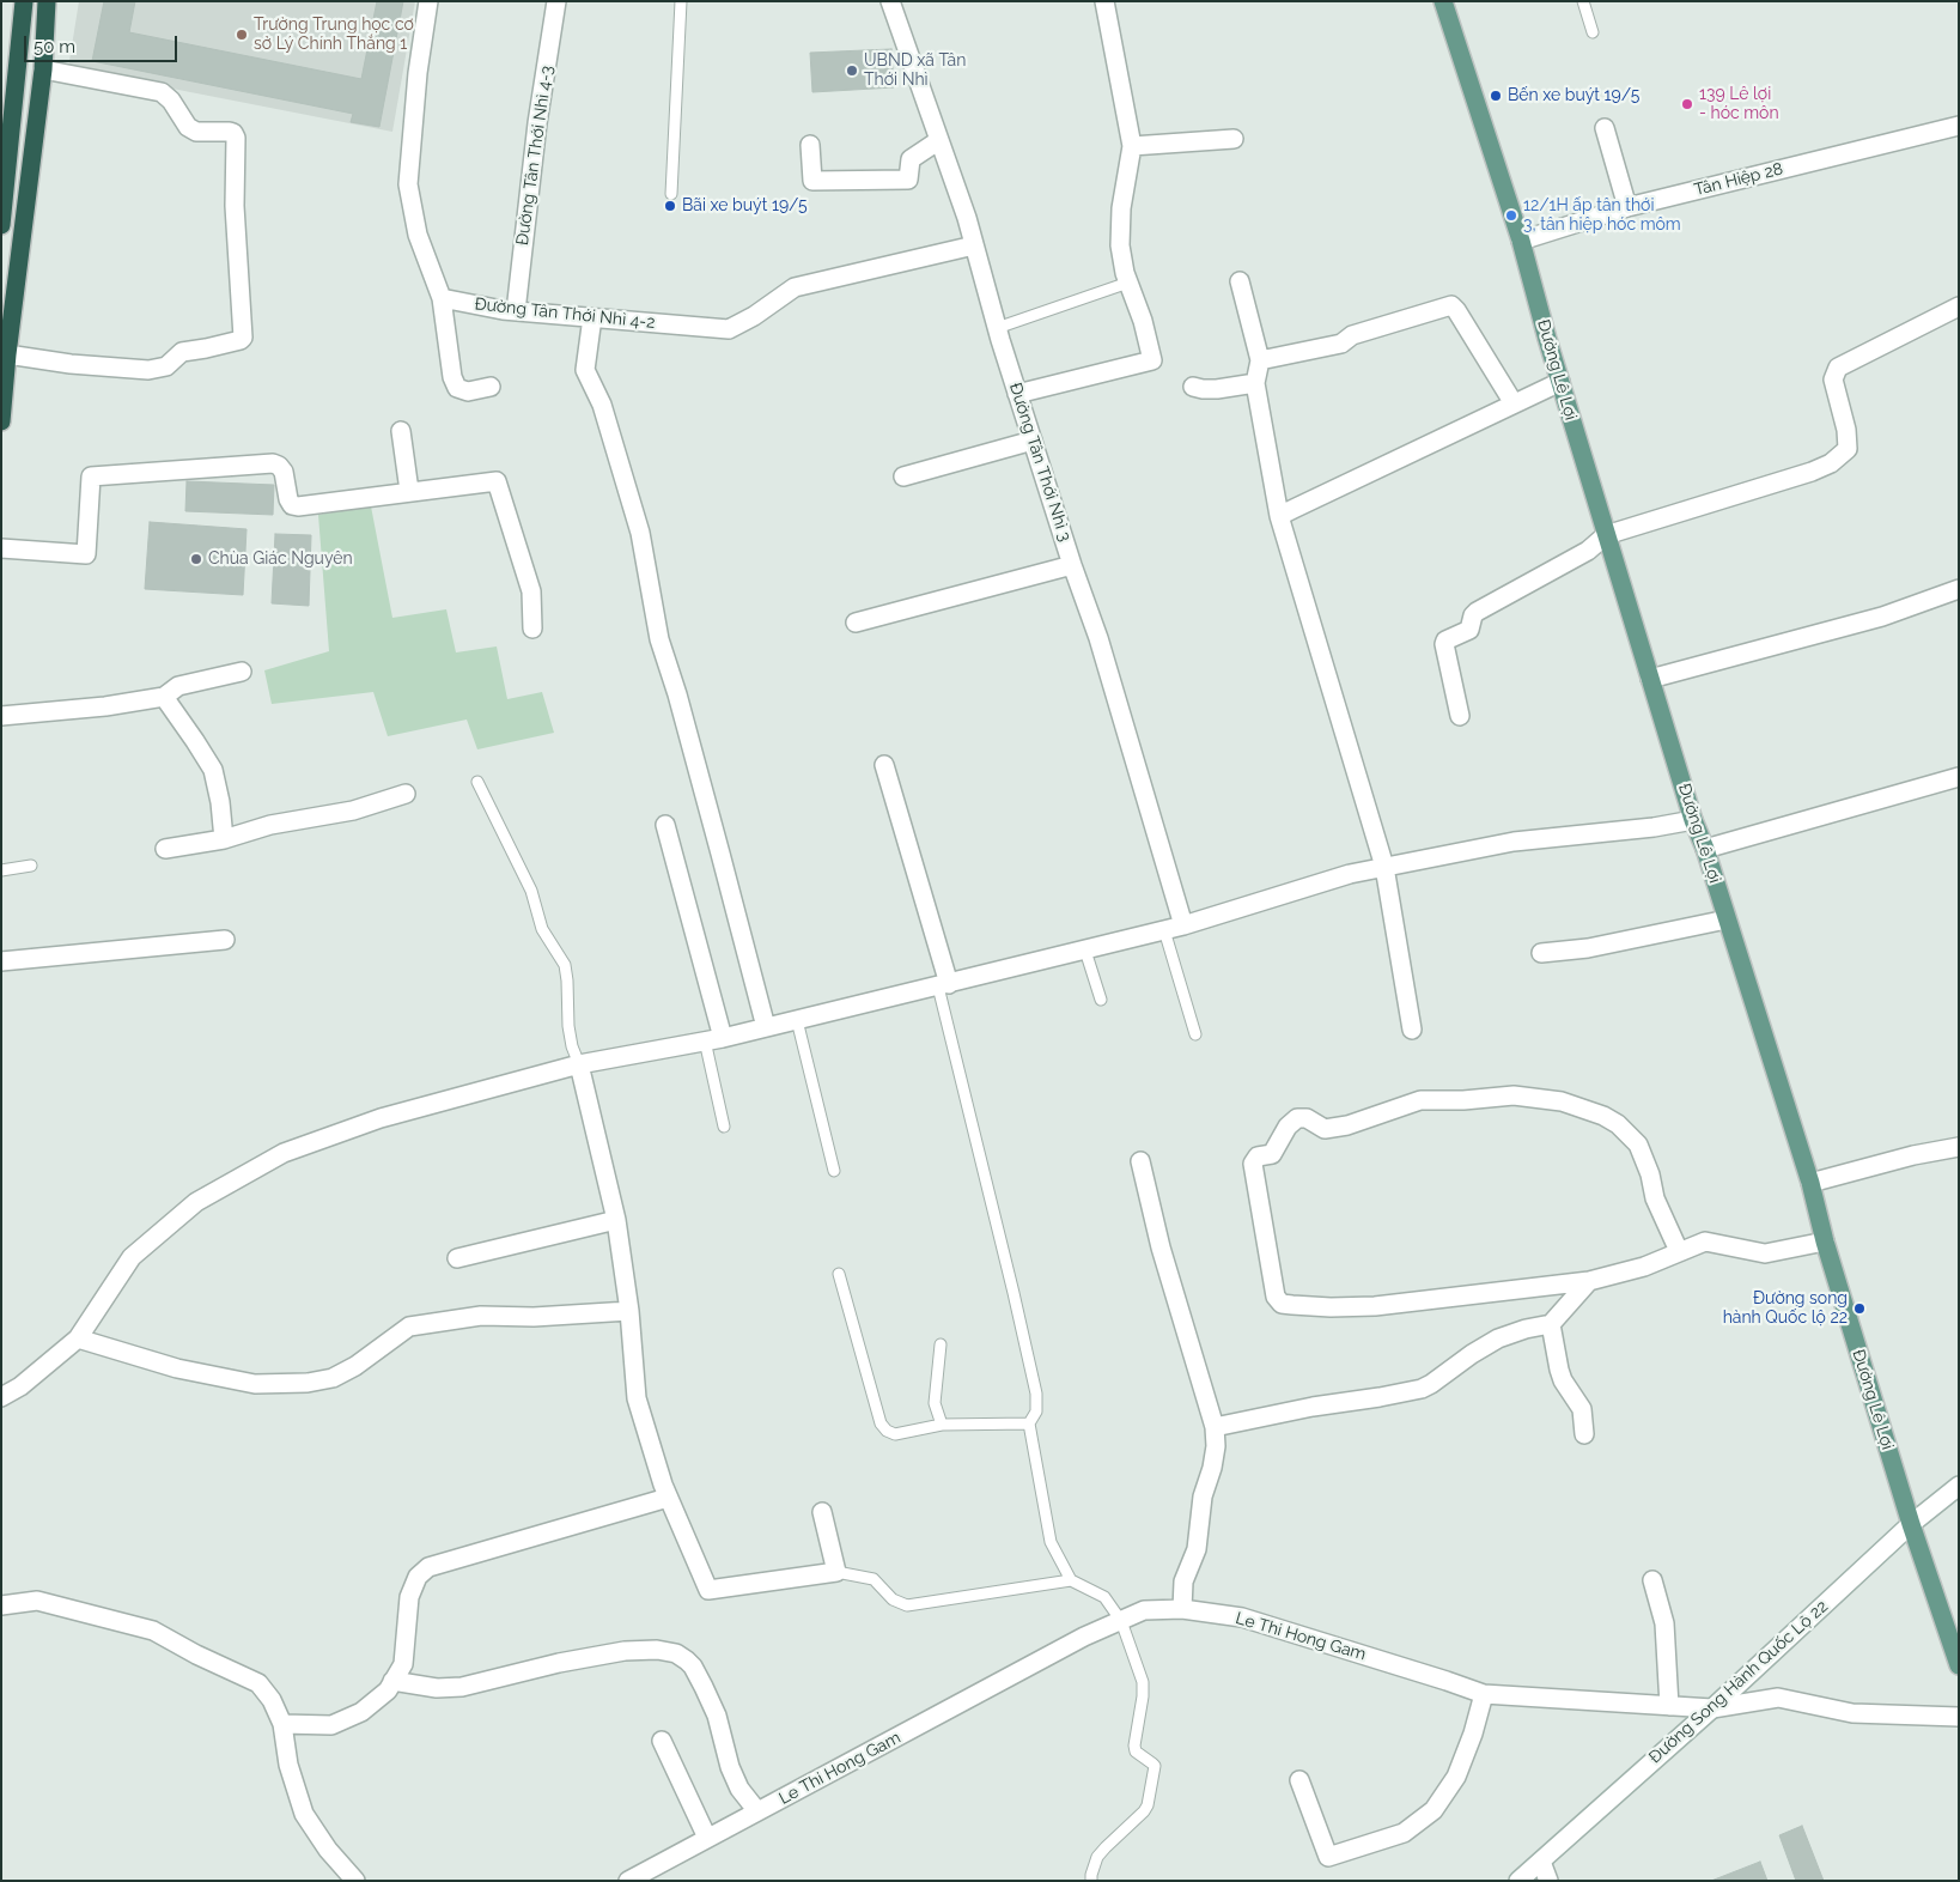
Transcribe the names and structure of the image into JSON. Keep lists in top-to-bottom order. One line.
{"streets":{"main road":["Đường Lê Lợi"],"street":["Đường Tân Thới Nhì 4-3","Tân Hiệp 28","Đường Tân Thới Nhì 4-2","Đường Tân Thới Nhì 3","Le Thi Hong Gam","Đường Song Hành Quốc Lộ 22"]},"crossings":[["Đường Tân Thới Nhì 4-3","Đường Tân Thới Nhì 4-2"],["Tân Hiệp 28","Đường Lê Lợi"],["Đường Tân Thới Nhì 4-2","Đường Tân Thới Nhì 3"],["Đường Lê Lợi","Đường Song Hành Quốc Lộ 22"],["Le Thi Hong Gam","Đường Song Hành Quốc Lộ 22"]],"places":["Trường Trung học cơ sở Lý Chính Thắng 1","UBND xã Tân Thới Nhì","Bến xe buýt 19/5","139 Lê lợi - hóc môn","Bãi xe buýt 19/5","12/1H ấp tân thới 3, tân hiệp hóc môm","Chùa Giác Nguyên","Đường song hành Quốc lộ 22"],"scale_bar":"50 m"}
